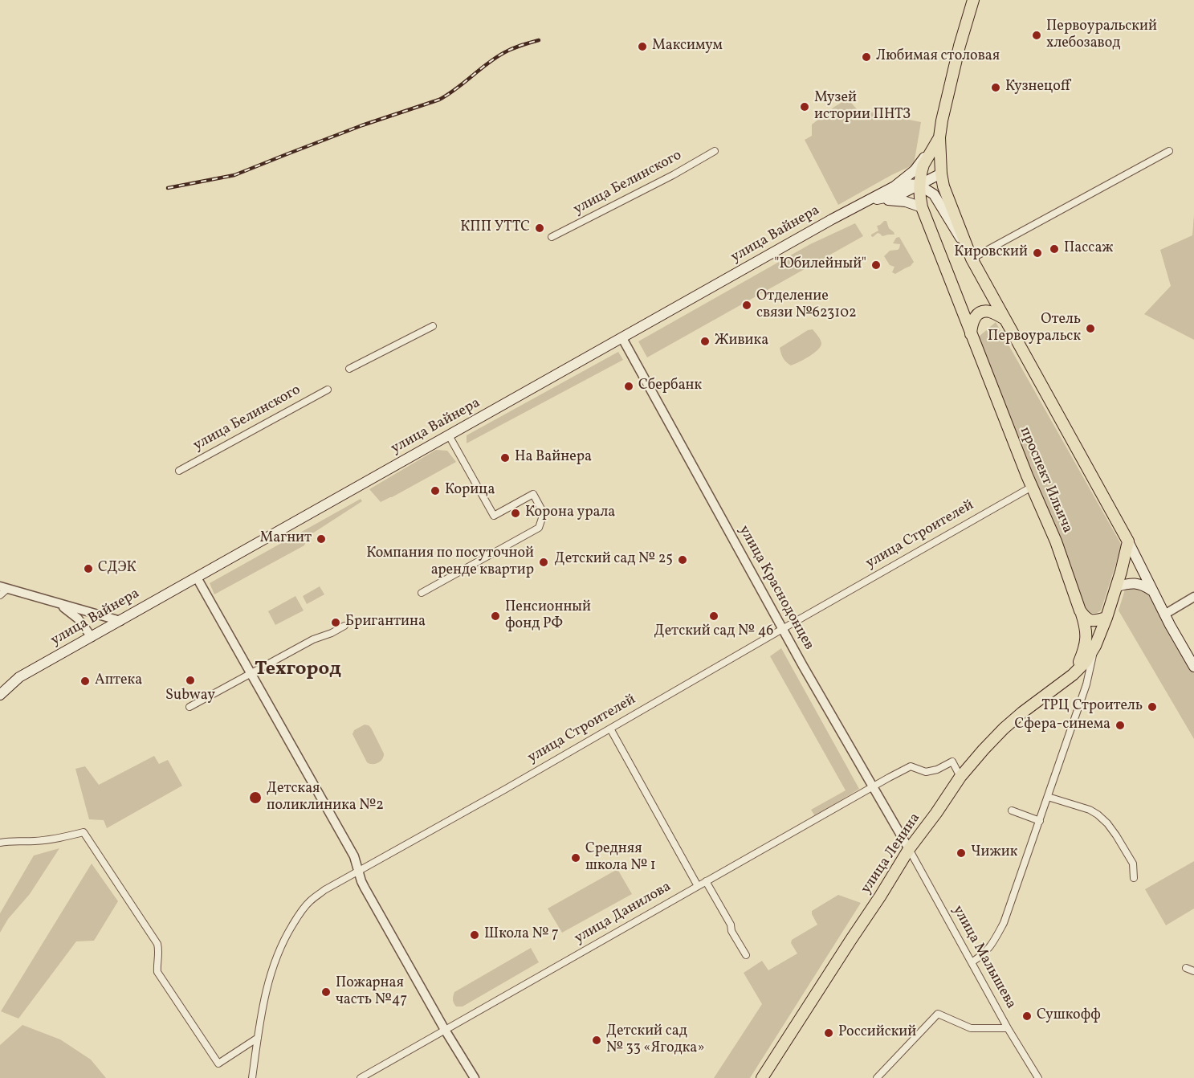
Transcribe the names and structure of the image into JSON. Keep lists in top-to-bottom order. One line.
{"streets":{"main road":["улица Вайнера","проспект Ильича","улица Ленина"],"street":["улица Белинского","улица Строителей","улица Краснодонцев","улица Данилова","улица Малышева"]},"crossings":[["улица Вайнера","проспект Ильича"],["улица Вайнера","улица Краснодонцев"],["проспект Ильича","улица Строителей"],["улица Строителей","улица Краснодонцев"],["улица Краснодонцев","улица Ленина"],["улица Краснодонцев","улица Данилова"],["улица Краснодонцев","улица Малышева"],["улица Ленина","улица Данилова"],["улица Ленина","улица Малышева"]],"districts":["Техгород"],"places":["Первоуральский хлебозавод","Максимум","Любимая столовая","Кузнецoff","Музей истории ПНТЗ","КПП УТТС","Пассаж","Кировский","\"Юбилейный\"","Отделение связи №623102","Отель Первоуральск","Живика","Сбербанк","На Вайнера","Корица","Корона урала","Магнит","Детский сад № 25","Компания по посуточной аренде квартир","СДЭК","Пенсионный фонд РФ","Детский сад № 46","Бригантина","Subway","Аптека","ТРЦ Строитель","Сфера-синема","Детская поликлиника №2","Чижик","Средняя школа № 1","Школа № 7","Пожарная часть №47","Сушкофф","Российский","Детский сад № 33 «Ягодка»"]}
